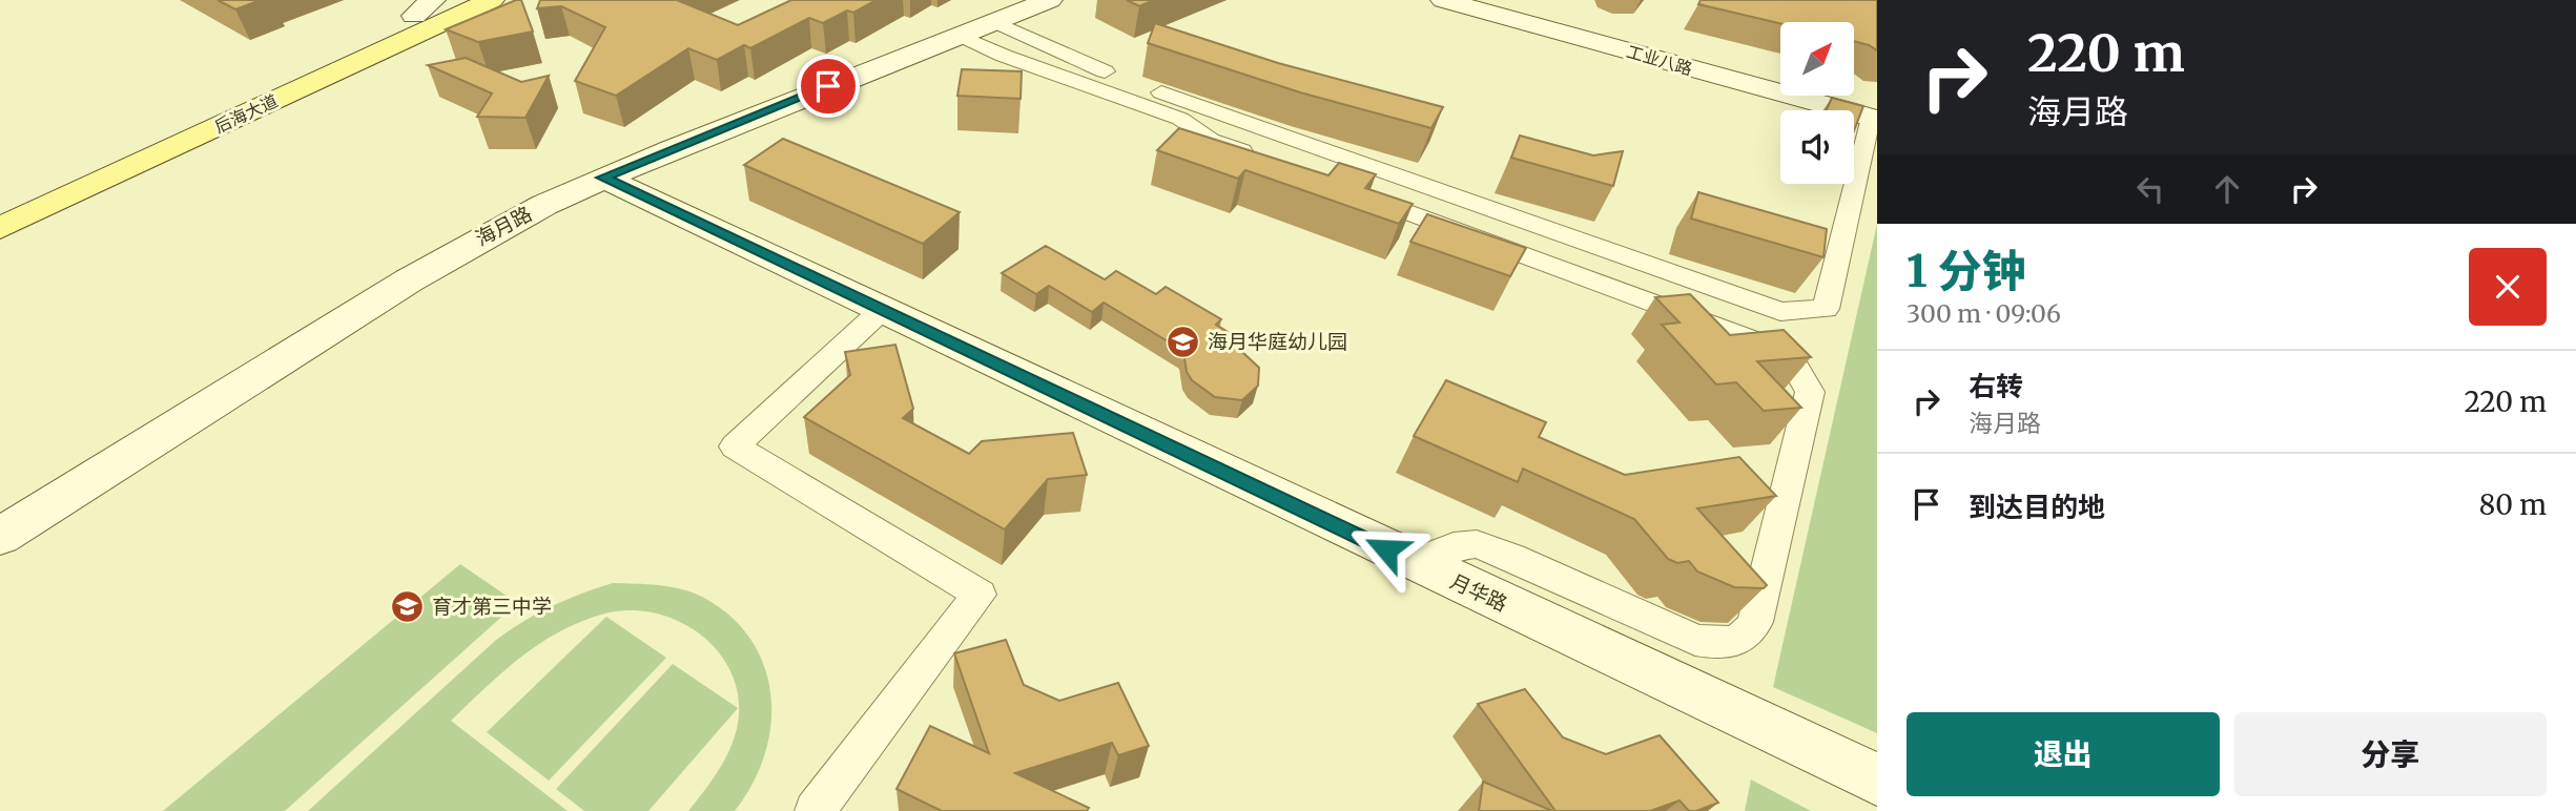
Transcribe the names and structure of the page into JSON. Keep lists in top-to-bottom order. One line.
{"streets":{"main road":["后海大道"],"street":["工业八路","海月路","月华路"]},"crossings":[["海月路","月华路"]],"places":{"school or university":["海月华庭幼儿园","育才第三中学"]},"north":"top right","page":{"turn":["220 m","海月路"],"heading":["1 分钟","300 m · 09:06"],"list":[{"name":"右转","note":"海月路","value":"220 m"},{"name":"到达目的地","value":"80 m"}],"buttons":["退出","分享"]}}
